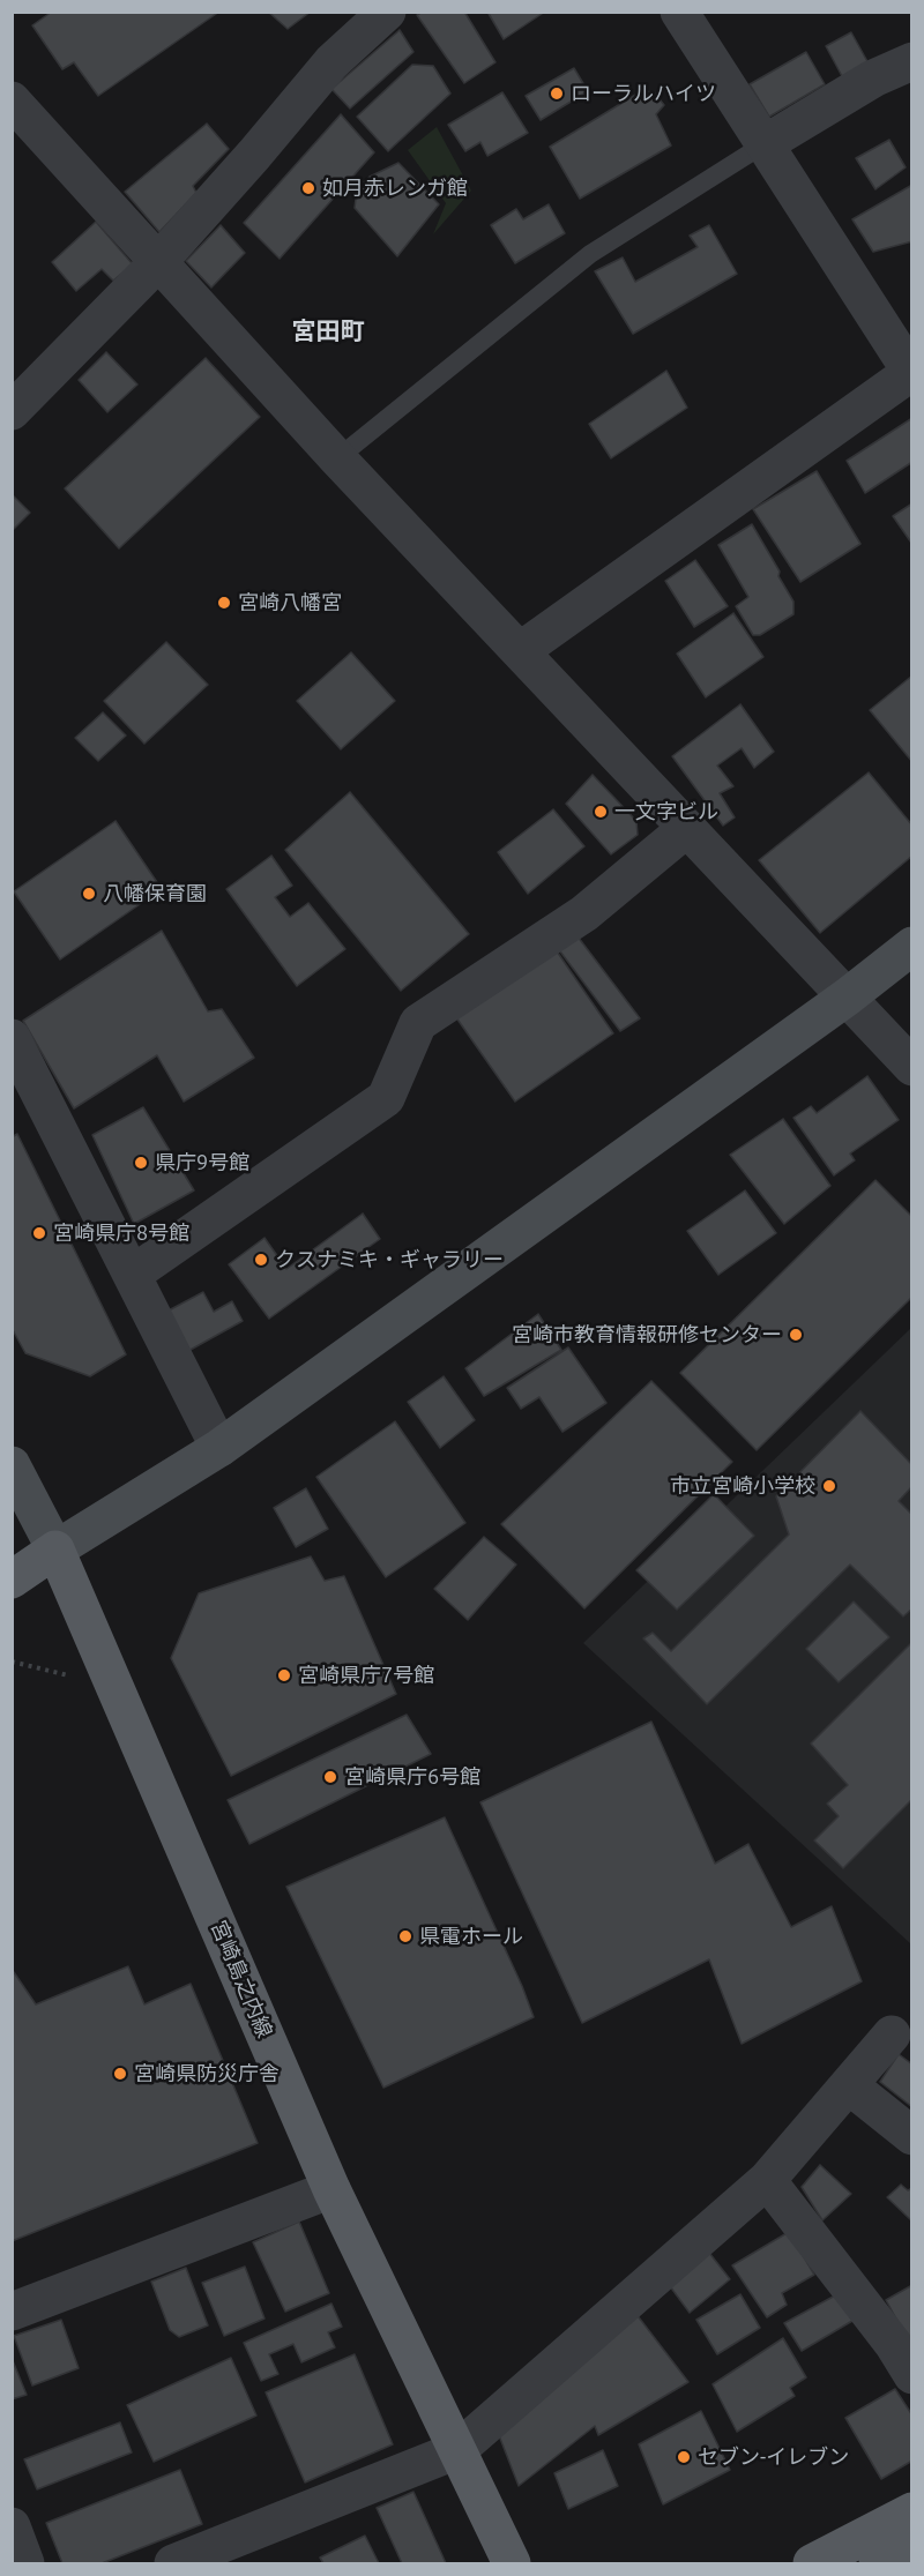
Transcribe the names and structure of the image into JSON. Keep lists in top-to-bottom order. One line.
{"streets":{"main road":["宮崎島之内線"]},"districts":["宮田町"],"places":["ローラルハイツ","如月赤レンガ館","宮崎八幡宮","一文字ビル","八幡保育園","県庁9号館","宮崎県庁8号館","クスナミキ・ギャラリー","宮崎市教育情報研修センター","市立宮崎小学校","宮崎県庁7号館","宮崎県庁6号館","県電ホール","宮崎県防災庁舎","セブン-イレブン"]}
